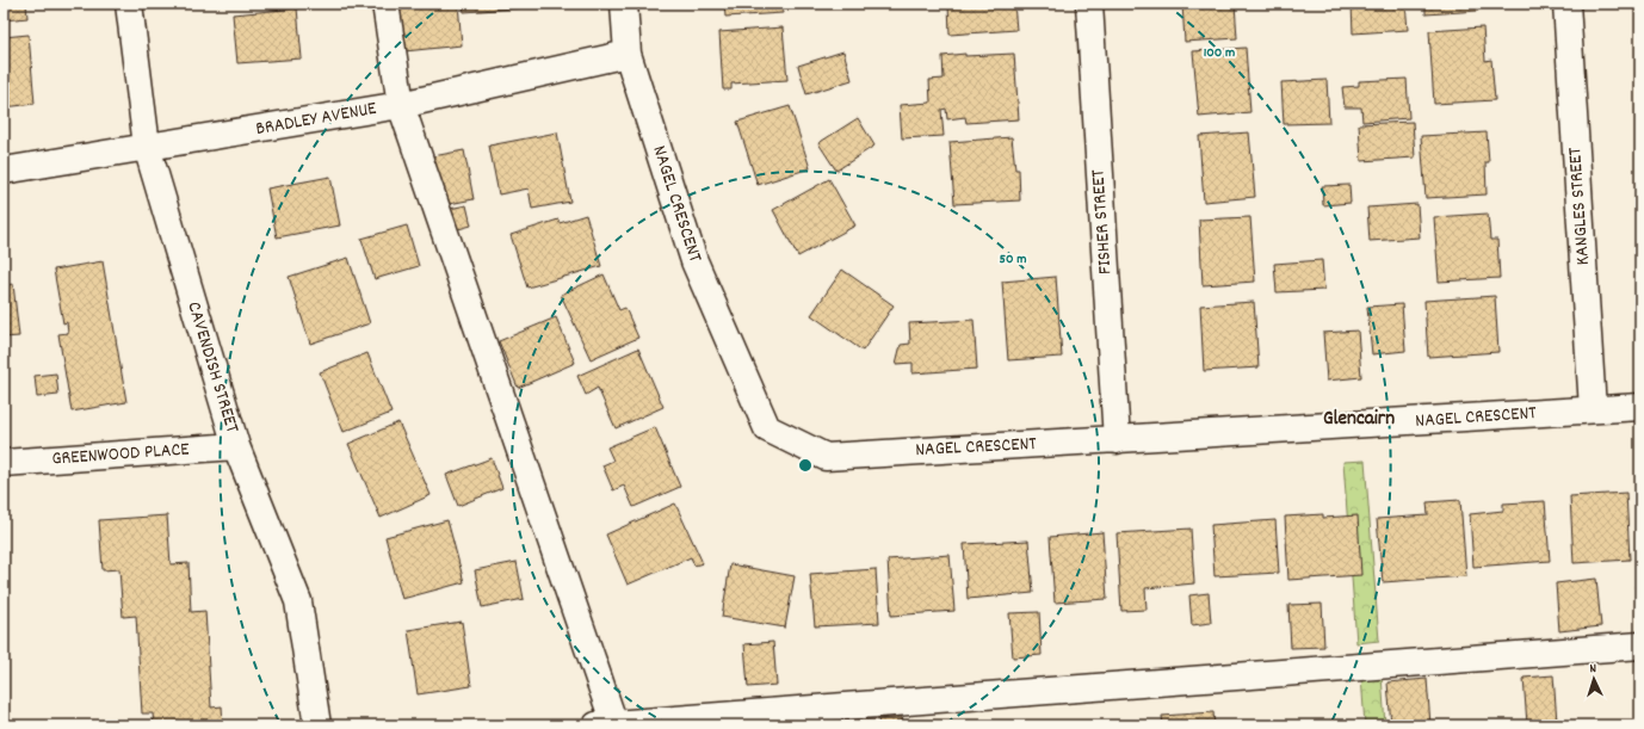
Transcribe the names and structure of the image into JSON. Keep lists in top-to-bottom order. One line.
{"streets":{"street":["BRADLEY AVENUE","NAGEL CRESCENT","KANGLES STREET","FISHER STREET","CAVENDISH STREET","GREENWOOD PLACE"]},"crossings":[["BRADLEY AVENUE","NAGEL CRESCENT"],["BRADLEY AVENUE","CAVENDISH STREET"],["NAGEL CRESCENT","KANGLES STREET"],["NAGEL CRESCENT","FISHER STREET"],["CAVENDISH STREET","GREENWOOD PLACE"]],"districts":["Glencairn"],"north":"top","rings":["100 m","50 m"]}
